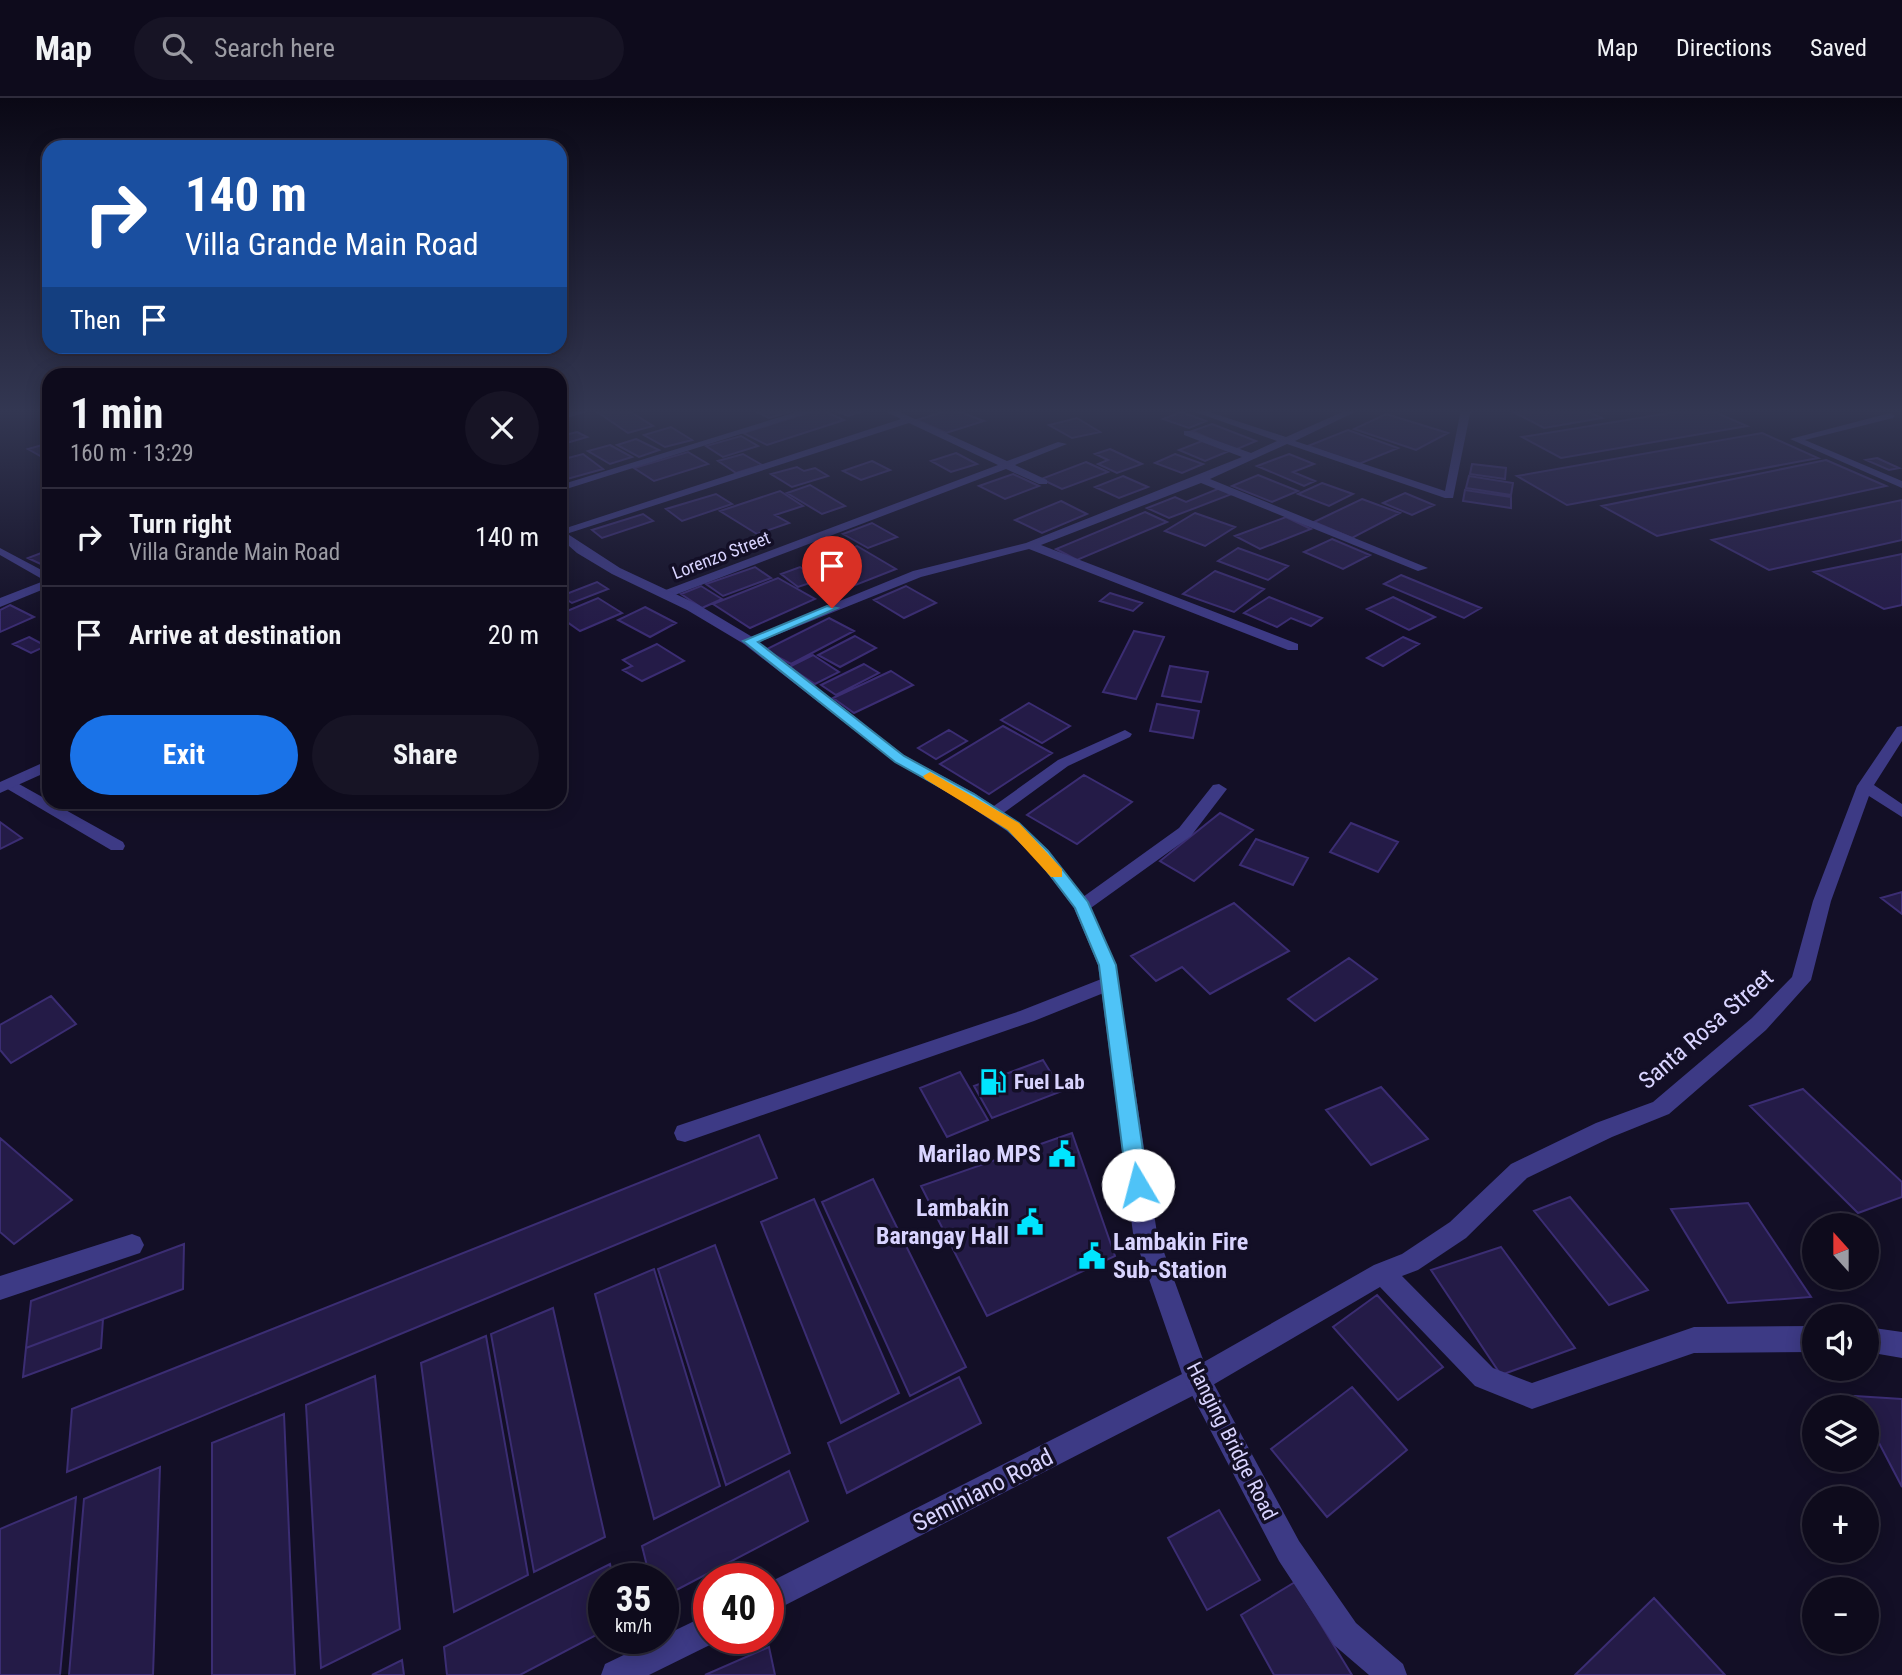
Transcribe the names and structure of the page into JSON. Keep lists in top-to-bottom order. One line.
{"streets":{"street":["Lorenzo Street","Santa Rosa Street","Hanging Bridge Road","Seminiano Road"]},"crossings":[["Lorenzo Street","Hanging Bridge Road"],["Santa Rosa Street","Hanging Bridge Road"],["Santa Rosa Street","Seminiano Road"],["Hanging Bridge Road","Seminiano Road"]],"places":{"fuel station":["Fuel Lab"],"public building":["Marilao MPS","Lambakin Barangay Hall","Lambakin Fire Sub-Station"]},"north":"top","page":{"header":"Map","search":"Search here","nav":["Map","Directions","Saved"],"turn":["140 m","Villa Grande Main Road"],"then":"Then","heading":["1 min","160 m · 13:29"],"list":[{"name":"Turn right","note":"Villa Grande Main Road","value":"140 m"},{"name":"Arrive at destination","value":"20 m"}],"buttons":["Exit","Share"],"map_buttons":["+","−"],"speed":"35 km/h","limit":"40"}}
